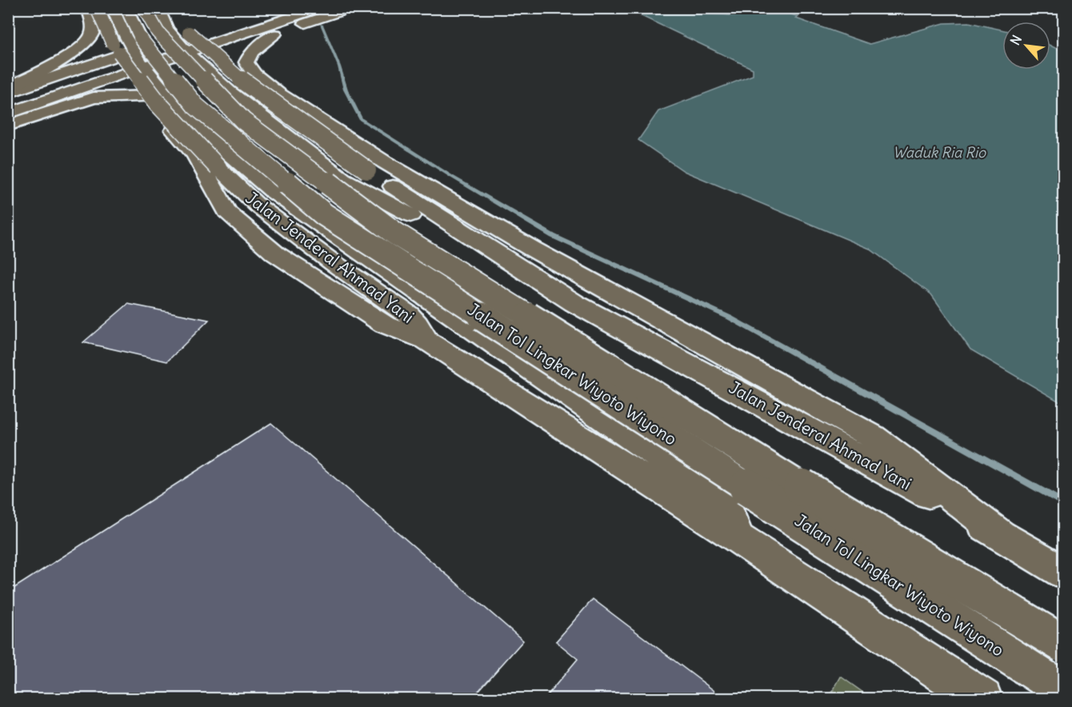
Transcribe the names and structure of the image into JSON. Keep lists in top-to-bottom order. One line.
{"streets":{"main road":["Jalan Jenderal Ahmad Yani","Jalan Tol Lingkar Wiyoto Wiyono"]},"water":["Waduk Ria Rio"],"north":"top left"}
